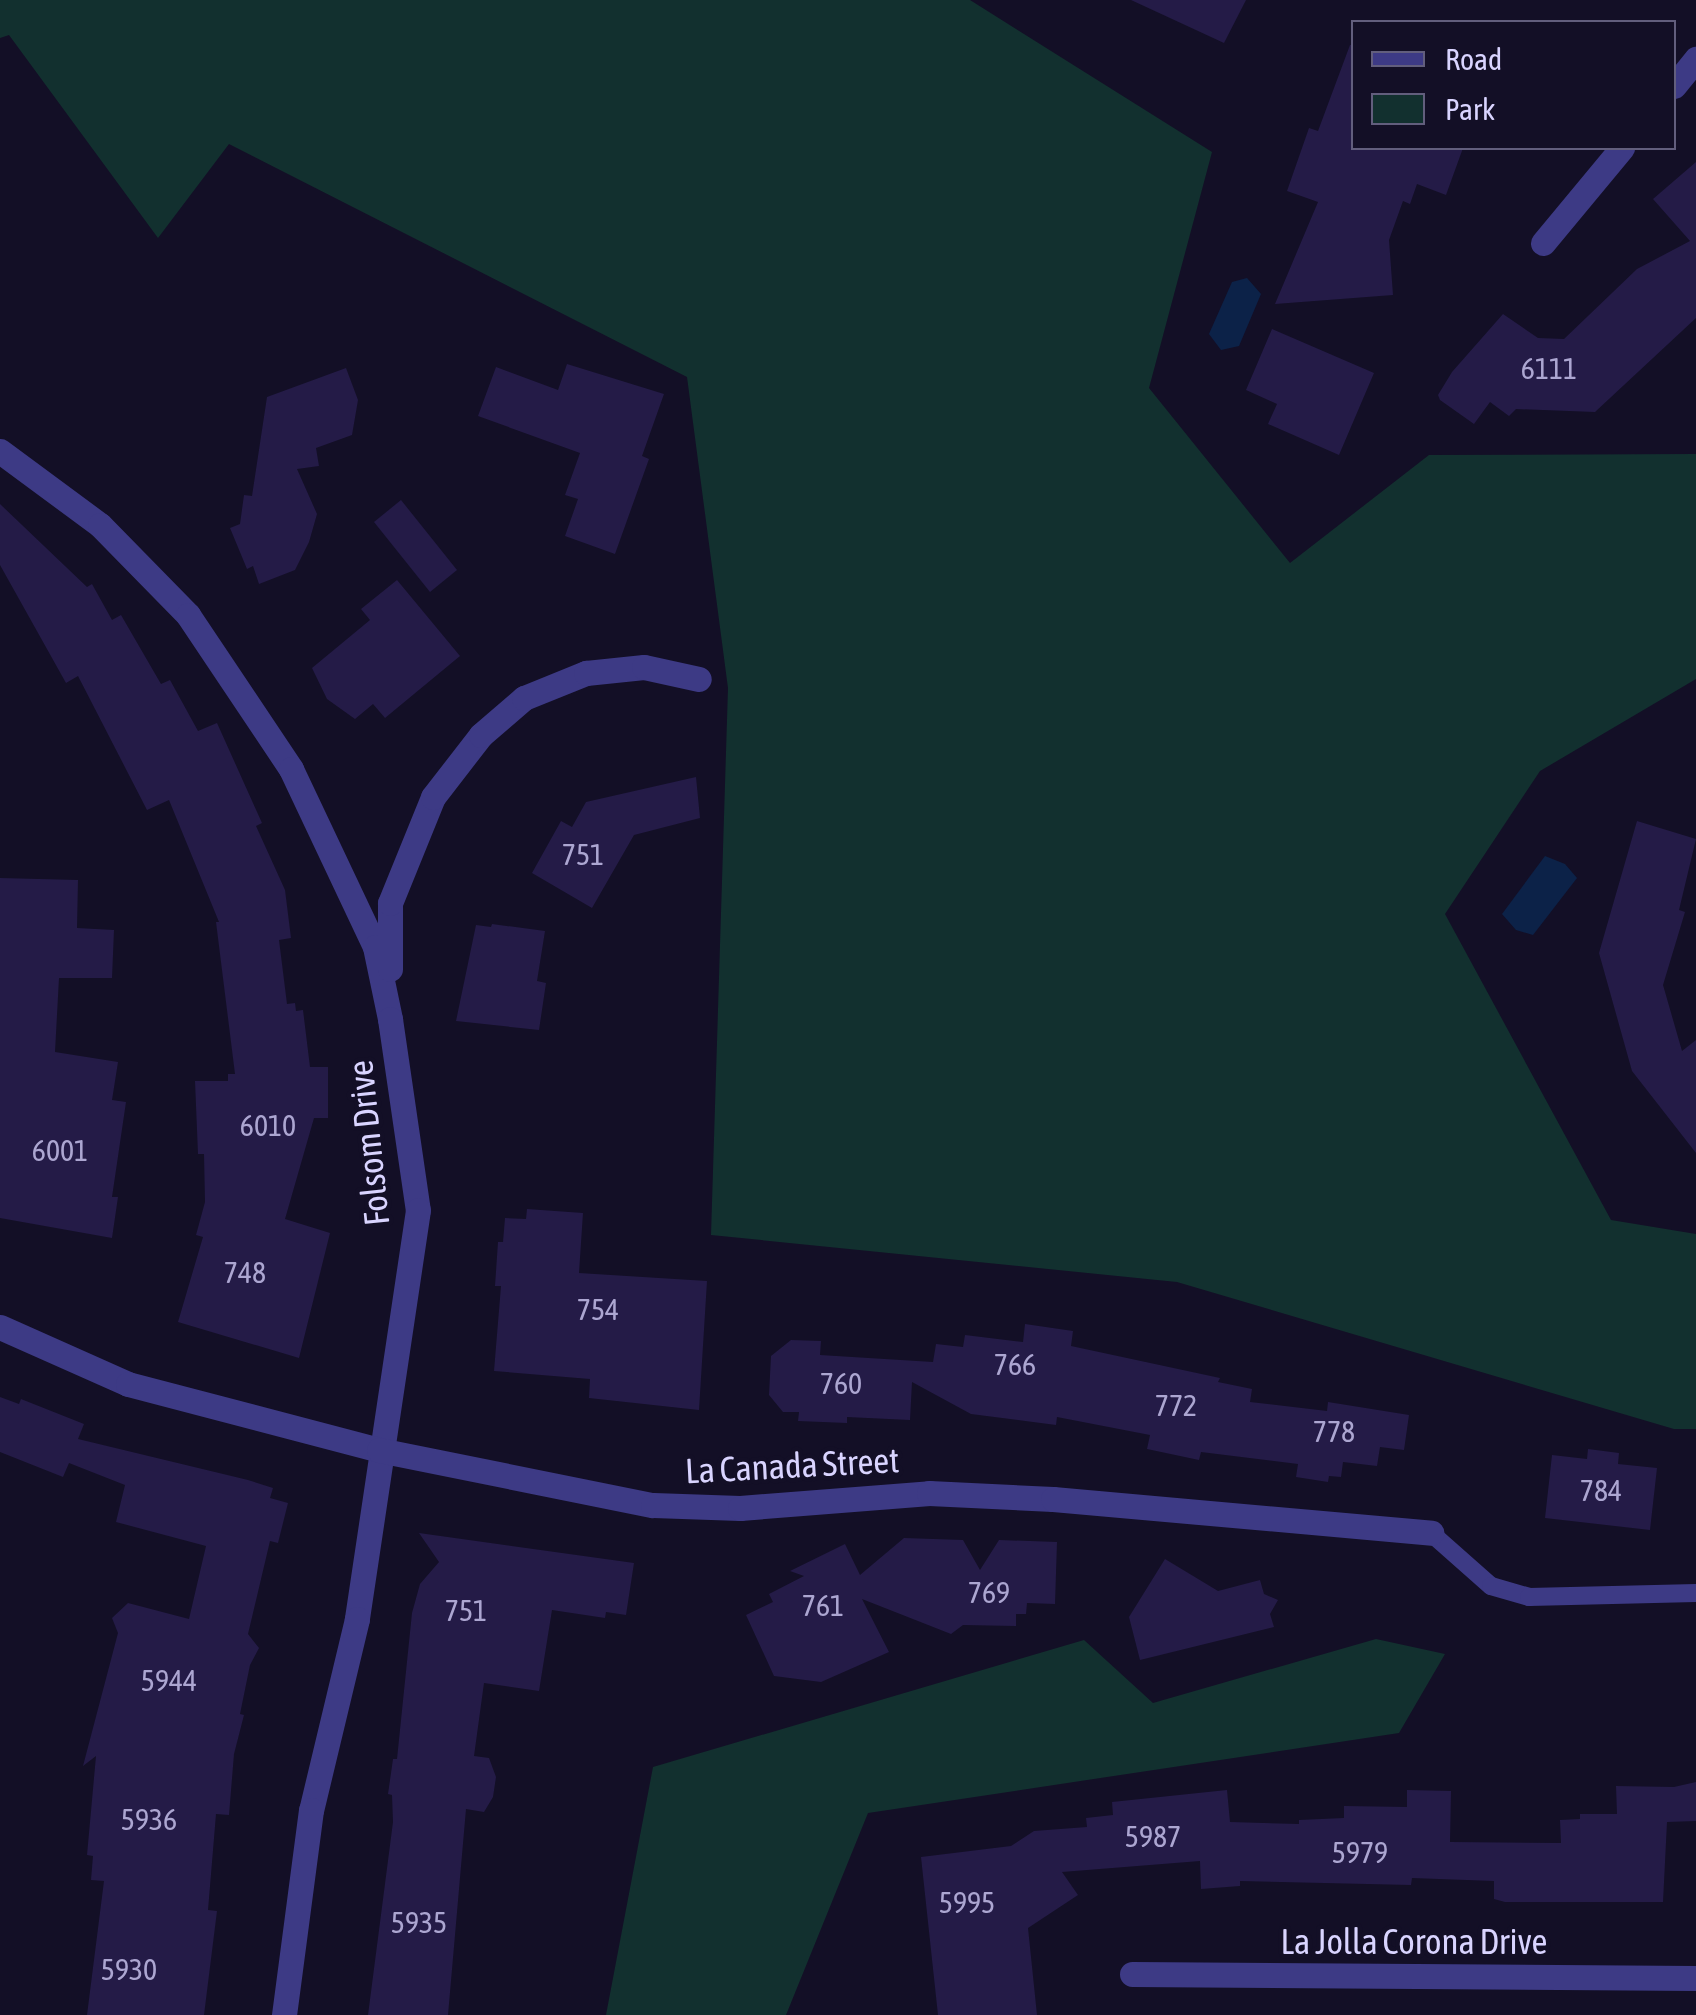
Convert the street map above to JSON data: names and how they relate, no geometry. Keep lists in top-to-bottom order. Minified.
{"streets":{"street":["Folsom Drive","La Canada Street","La Jolla Corona Drive"]},"crossings":[["Folsom Drive","La Canada Street"]],"house_numbers":["6111","751","6010","6001","748","754","766","760","772","778","784","769","761","751","5944","5936","5987","5979","5995","5935","5930"],"legend":["Road","Park"]}
